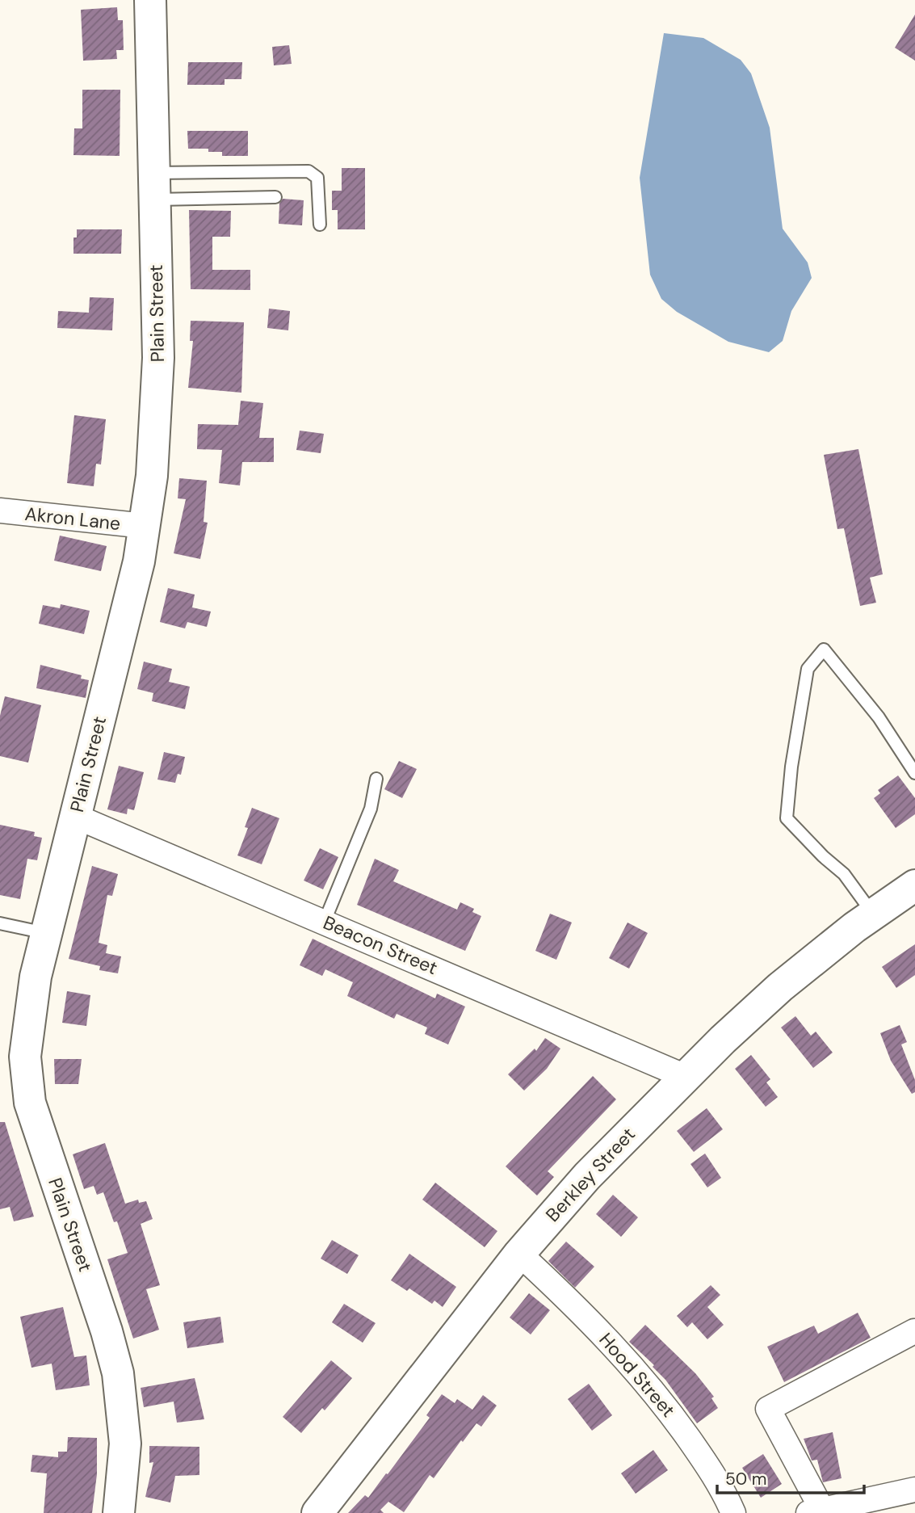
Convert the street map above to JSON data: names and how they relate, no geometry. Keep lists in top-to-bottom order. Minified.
{"streets":{"main road":["Plain Street","Berkley Street"],"street":["Akron Lane","Beacon Street","Hood Street"]},"crossings":[["Plain Street","Akron Lane"],["Plain Street","Beacon Street"],["Beacon Street","Berkley Street"],["Berkley Street","Hood Street"]],"scale_bar":"50 m"}
